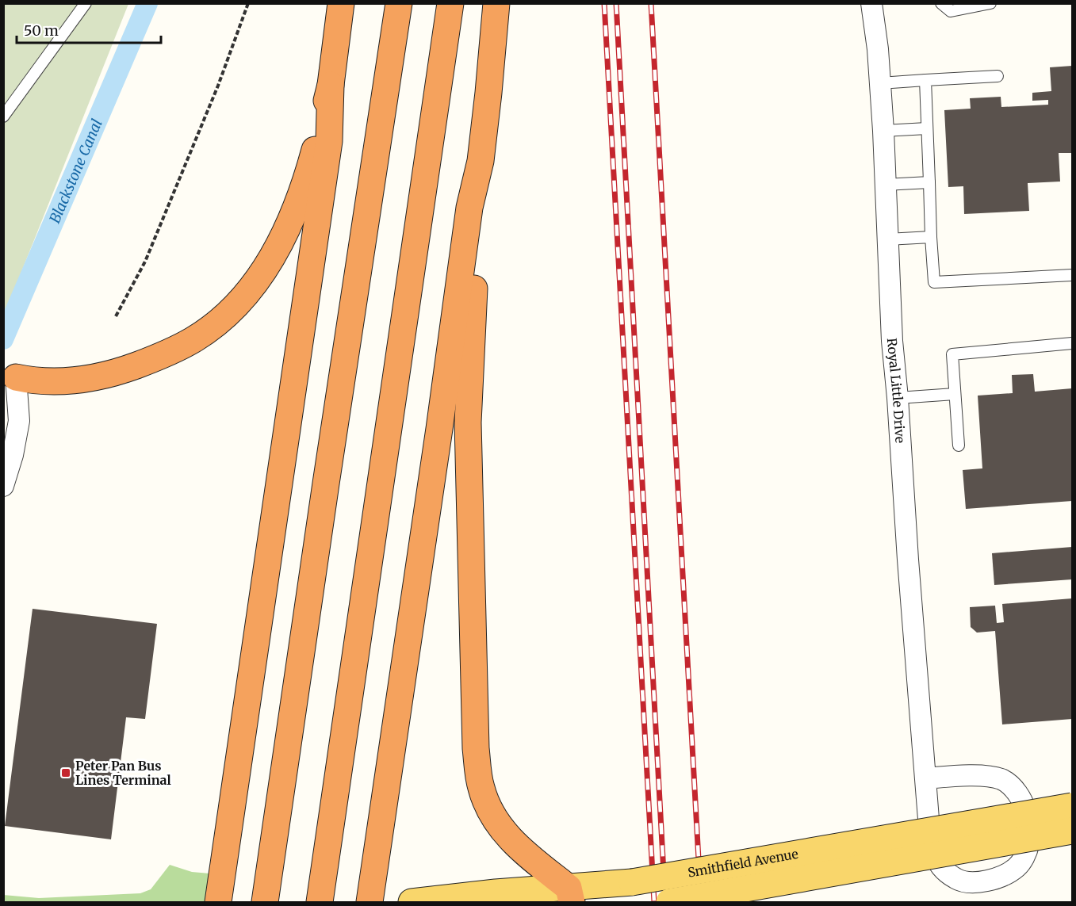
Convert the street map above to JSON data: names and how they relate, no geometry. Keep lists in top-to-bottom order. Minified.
{"streets":{"main road":["Smithfield Avenue"],"street":["Royal Little Drive"]},"water":["Blackstone Canal"],"places":{"transit":["Peter Pan Bus Lines Terminal"]},"scale_bar":"50 m"}
